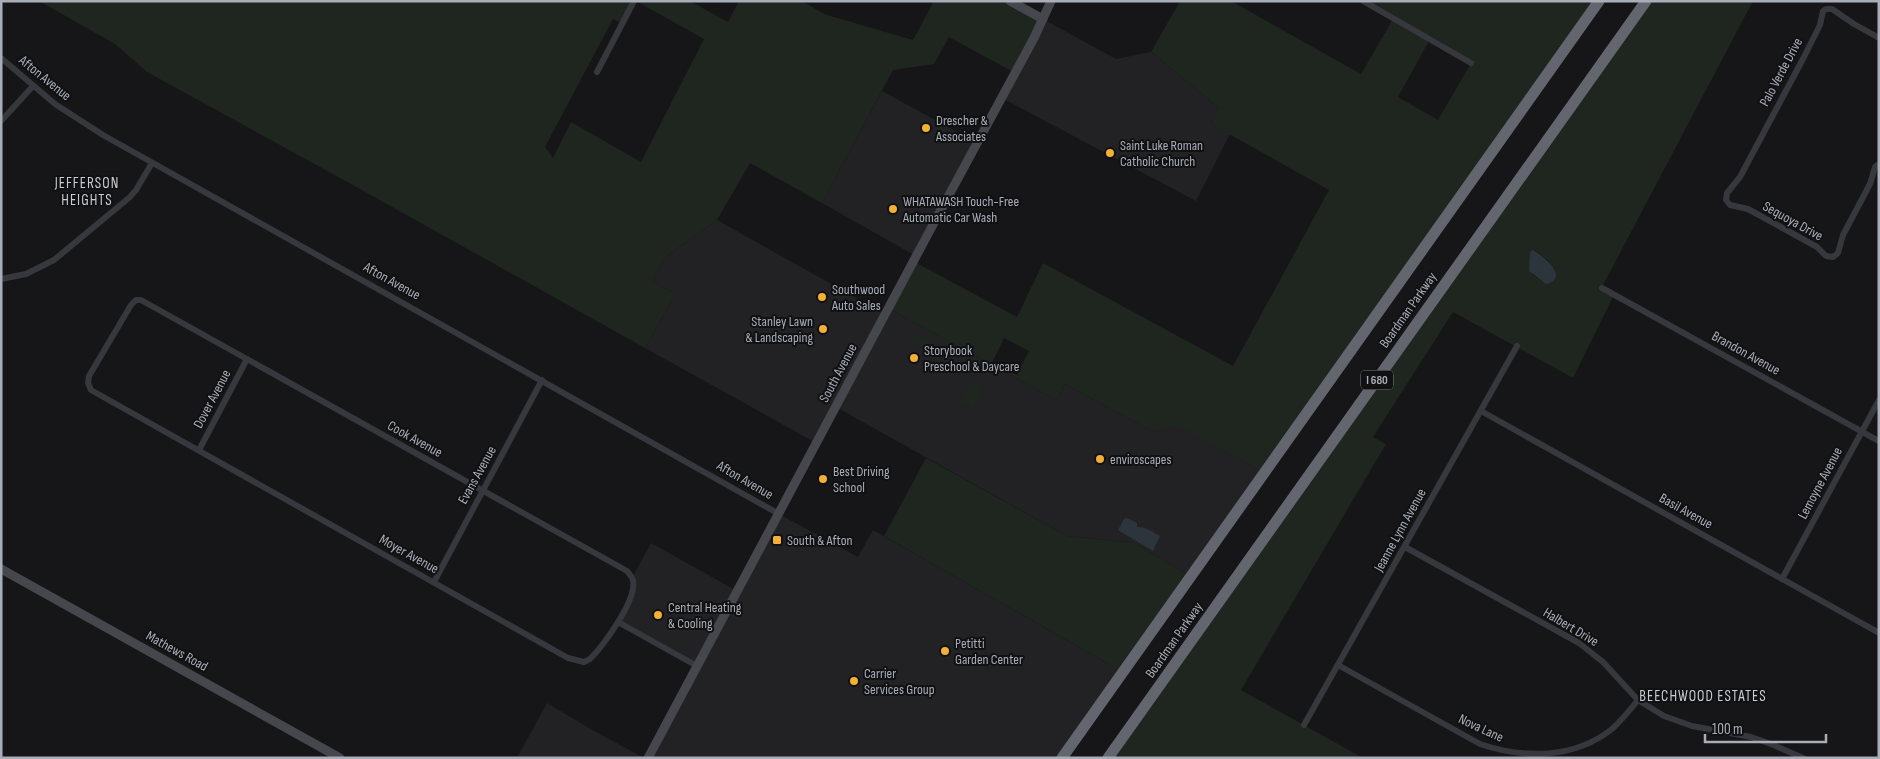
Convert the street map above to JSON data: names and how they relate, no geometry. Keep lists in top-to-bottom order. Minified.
{"streets":{"highway":["Boardman Parkway","I 680"],"main road":["South Avenue","Mathews Road"],"street":["Palo Verde Drive","Afton Avenue","Sequoya Drive","Brandon Avenue","Dover Avenue","Cook Avenue","Evans Avenue","Lemoyne Avenue","Basil Avenue","Jeanne Lynn Avenue","Moyer Avenue","Halbert Drive","Nova Lane"]},"crossings":[["Palo Verde Drive","Sequoya Drive"],["Afton Avenue","South Avenue"],["Afton Avenue","Evans Avenue"],["Brandon Avenue","Lemoyne Avenue"],["Dover Avenue","Cook Avenue"],["Dover Avenue","Moyer Avenue"],["Cook Avenue","Evans Avenue"],["Cook Avenue","Moyer Avenue"],["Evans Avenue","Moyer Avenue"],["Lemoyne Avenue","Basil Avenue"],["Basil Avenue","Jeanne Lynn Avenue"],["Jeanne Lynn Avenue","Halbert Drive"],["Jeanne Lynn Avenue","Nova Lane"],["Halbert Drive","Nova Lane"]],"districts":["JEFFERSON HEIGHTS","BEECHWOOD ESTATES"],"places":{"other":["Drescher & Associates","Saint Luke Roman Catholic Church","WHATAWASH Touch-Free Automatic Car Wash","Southwood Auto Sales","Stanley Lawn & Landscaping","Storybook Preschool & Daycare","enviroscapes","Best Driving School","Central Heating & Cooling","Petitti Garden Center","Carrier Services Group"],"transit":["South & Afton"]},"scale_bar":"100 m"}
